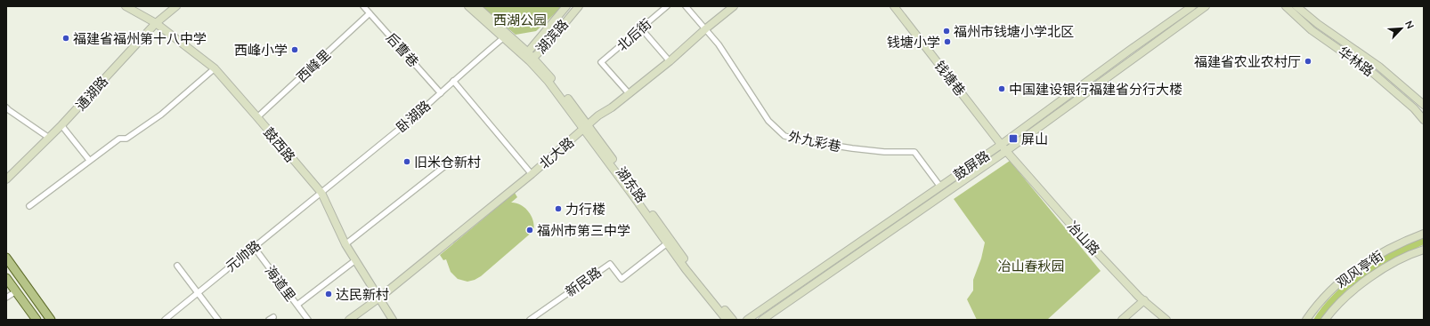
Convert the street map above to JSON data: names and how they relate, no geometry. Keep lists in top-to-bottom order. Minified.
{"streets":{"main road":["湖滨路","华林路","钱塘巷","通湖路","鼓西路","北大路","鼓屏路","湖东路","冶山路","观风亭街"],"street":["北后街","后曹巷","西峰里","卧湖路","外九彩巷","元帅路","新民路","海道里"]},"crossings":[["北后街","北大路"],["湖滨路","卧湖路"],["湖滨路","湖东路"],["后曹巷","西峰里"],["后曹巷","卧湖路"],["西峰里","鼓西路"],["钱塘巷","鼓屏路"],["钱塘巷","冶山路"],["通湖路","鼓西路"],["卧湖路","鼓西路"],["卧湖路","元帅路"],["外九彩巷","北大路"],["外九彩巷","鼓屏路"],["鼓西路","北大路"],["鼓西路","元帅路"],["北大路","湖东路"],["鼓屏路","冶山路"],["湖东路","新民路"],["元帅路","海道里"]],"parks":["西湖公园","冶山春秋园"],"places":{"other":["福州市钱塘小学北区","福建省福州第十八中学","钱塘小学","西峰小学","福建省农业农村厅","中国建设银行福建省分行大楼","旧米仓新村","力行楼","福州市第三中学","达民新村"],"transit":["屏山"]},"north":"top right"}
